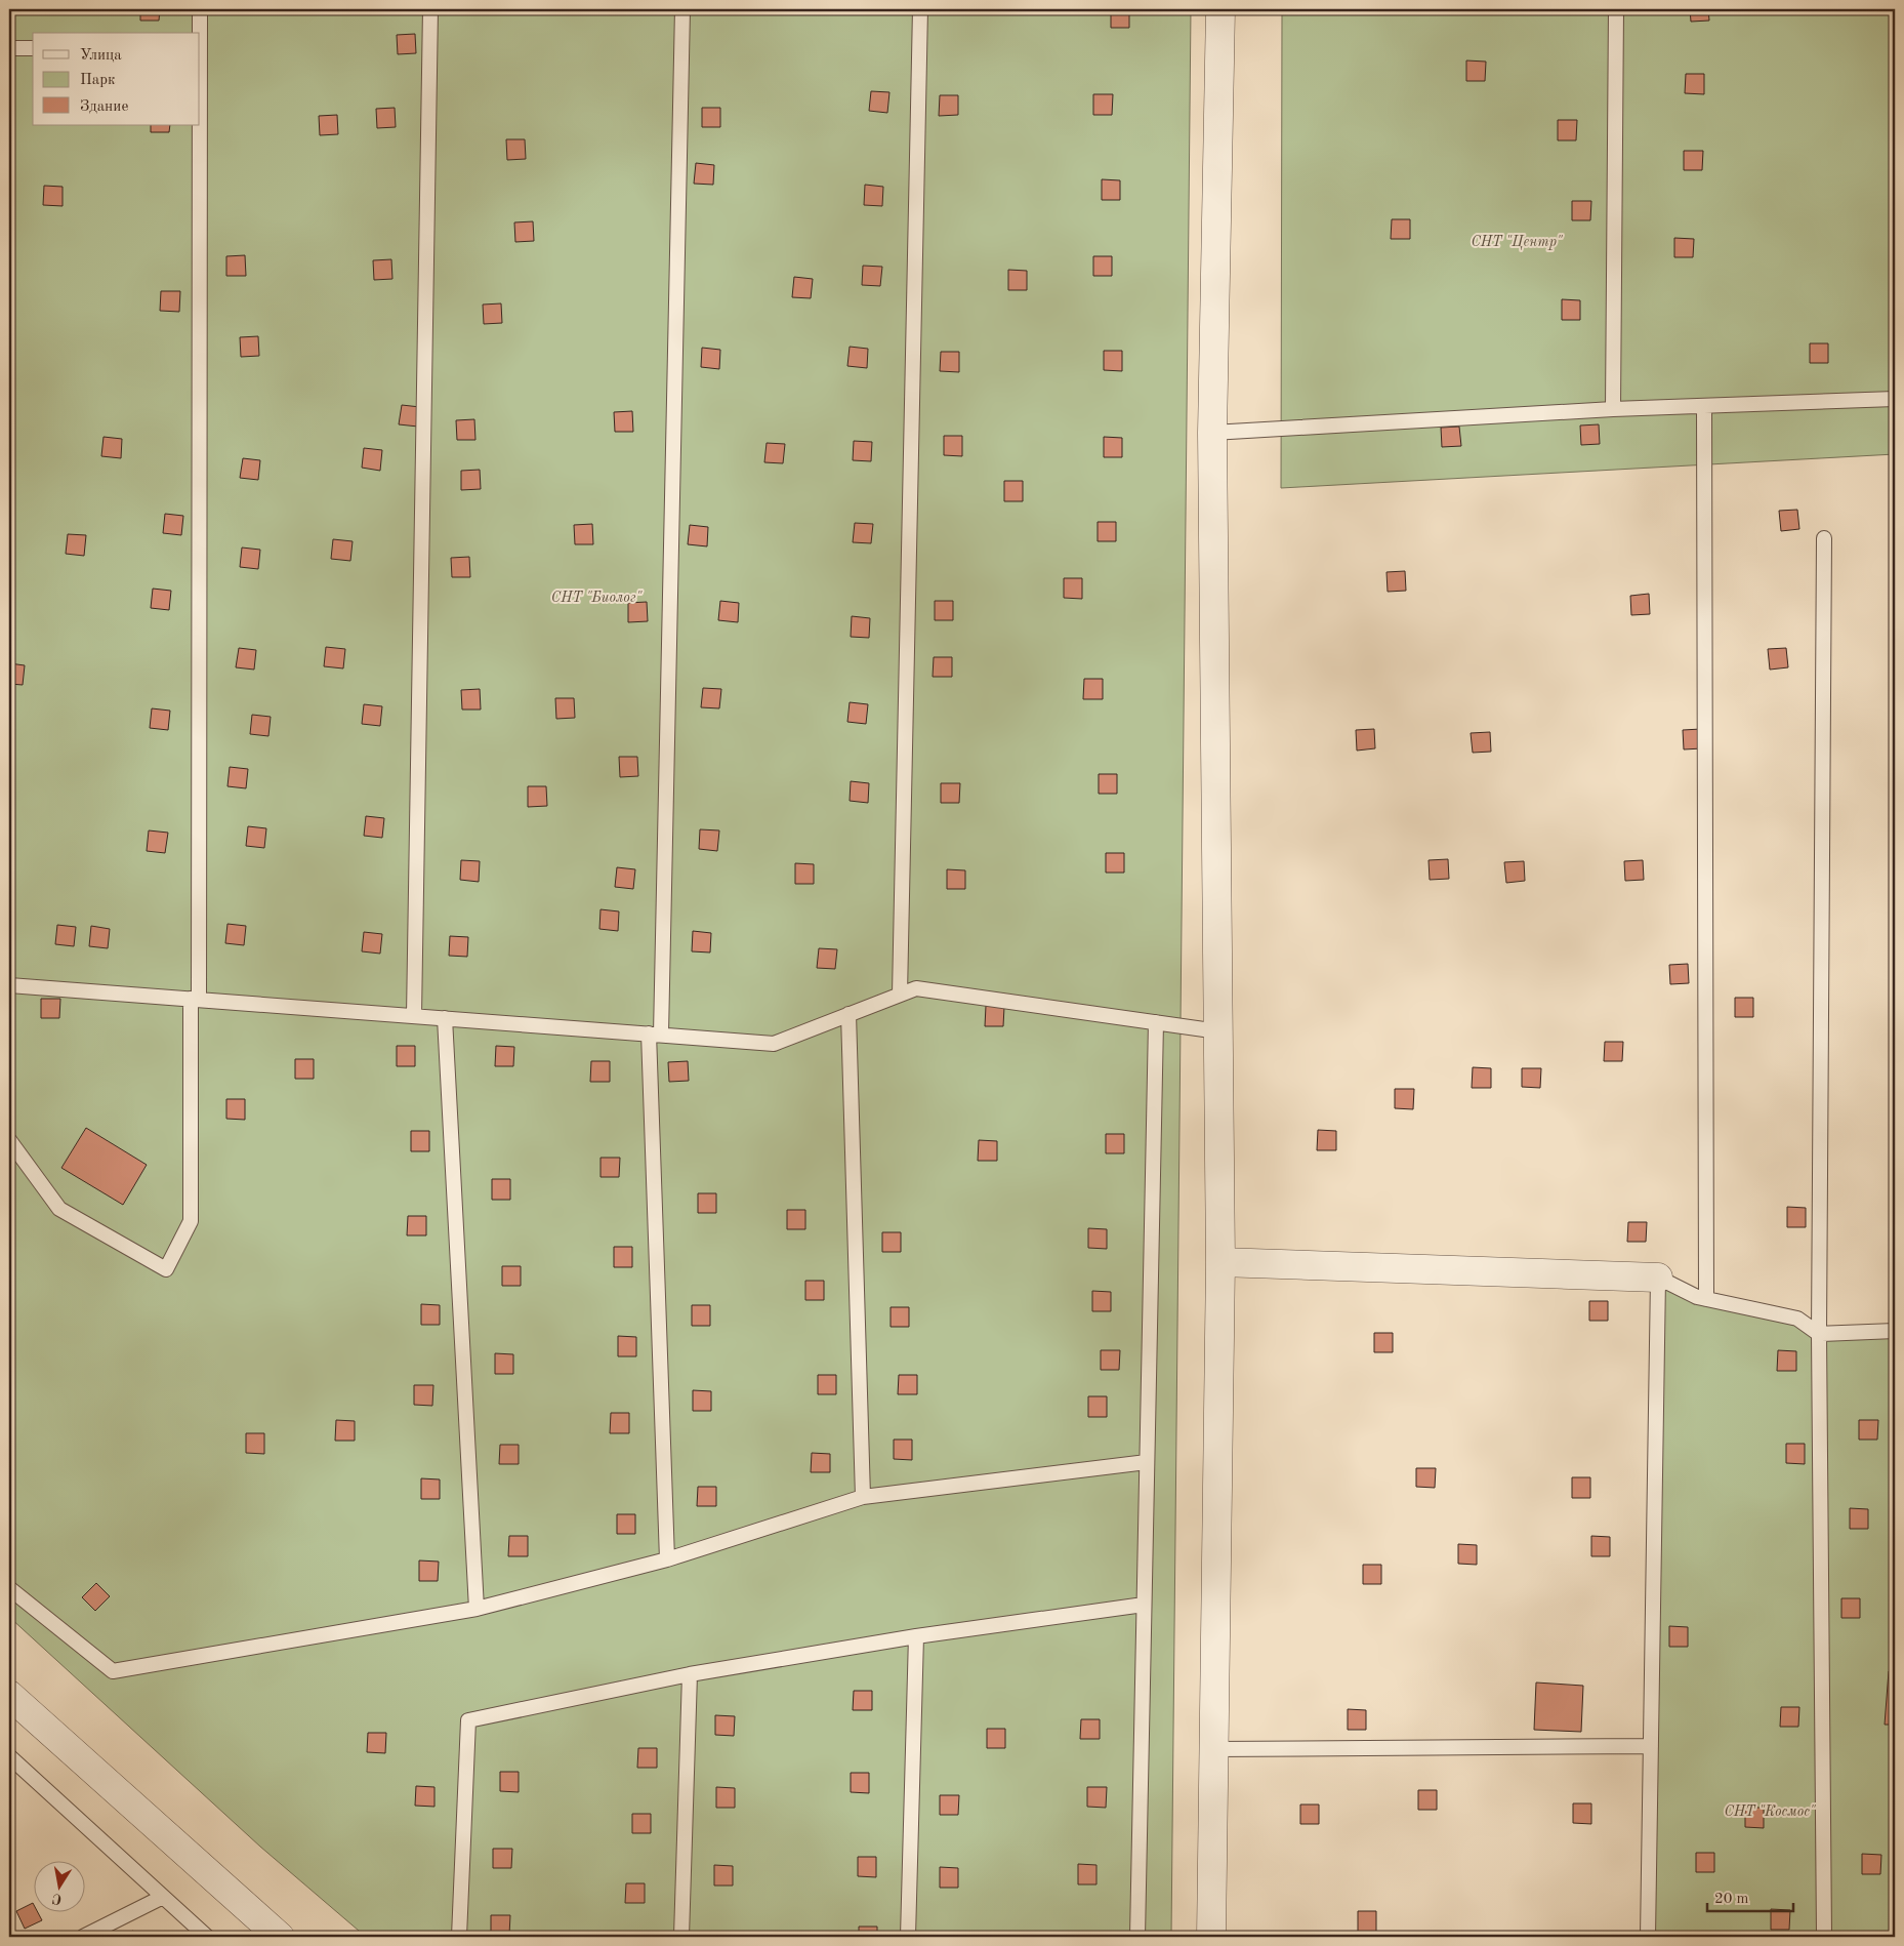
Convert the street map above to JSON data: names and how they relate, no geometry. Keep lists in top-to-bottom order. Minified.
{"parks":["СНТ \"Центр\"","СНТ \"Биолог\"","СНТ \"Космос\""],"legend":["Улица","Парк","Здание"],"scale_bar":"20 m","north":"bottom"}
